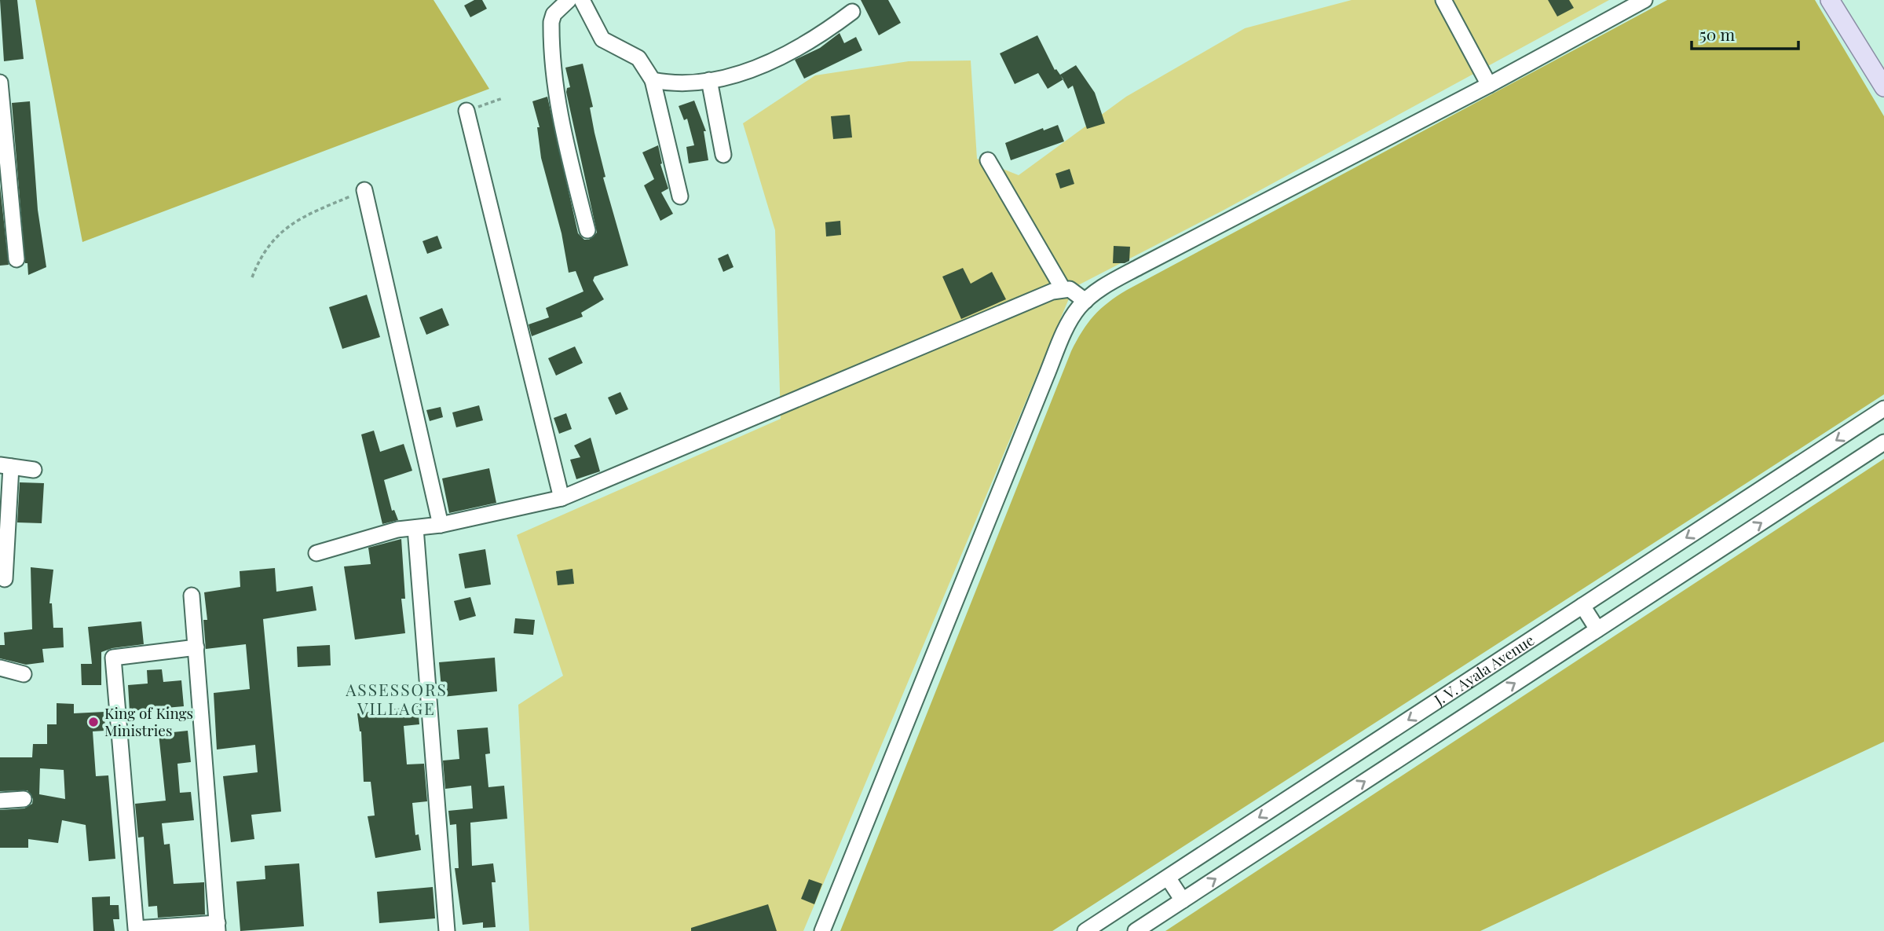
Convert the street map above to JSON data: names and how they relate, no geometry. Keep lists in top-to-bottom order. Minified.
{"streets":{"street":["J. V. Ayala Avenue"]},"districts":["ASSESSORS VILLAGE"],"places":["King of Kings Ministries"],"scale_bar":"50 m"}
